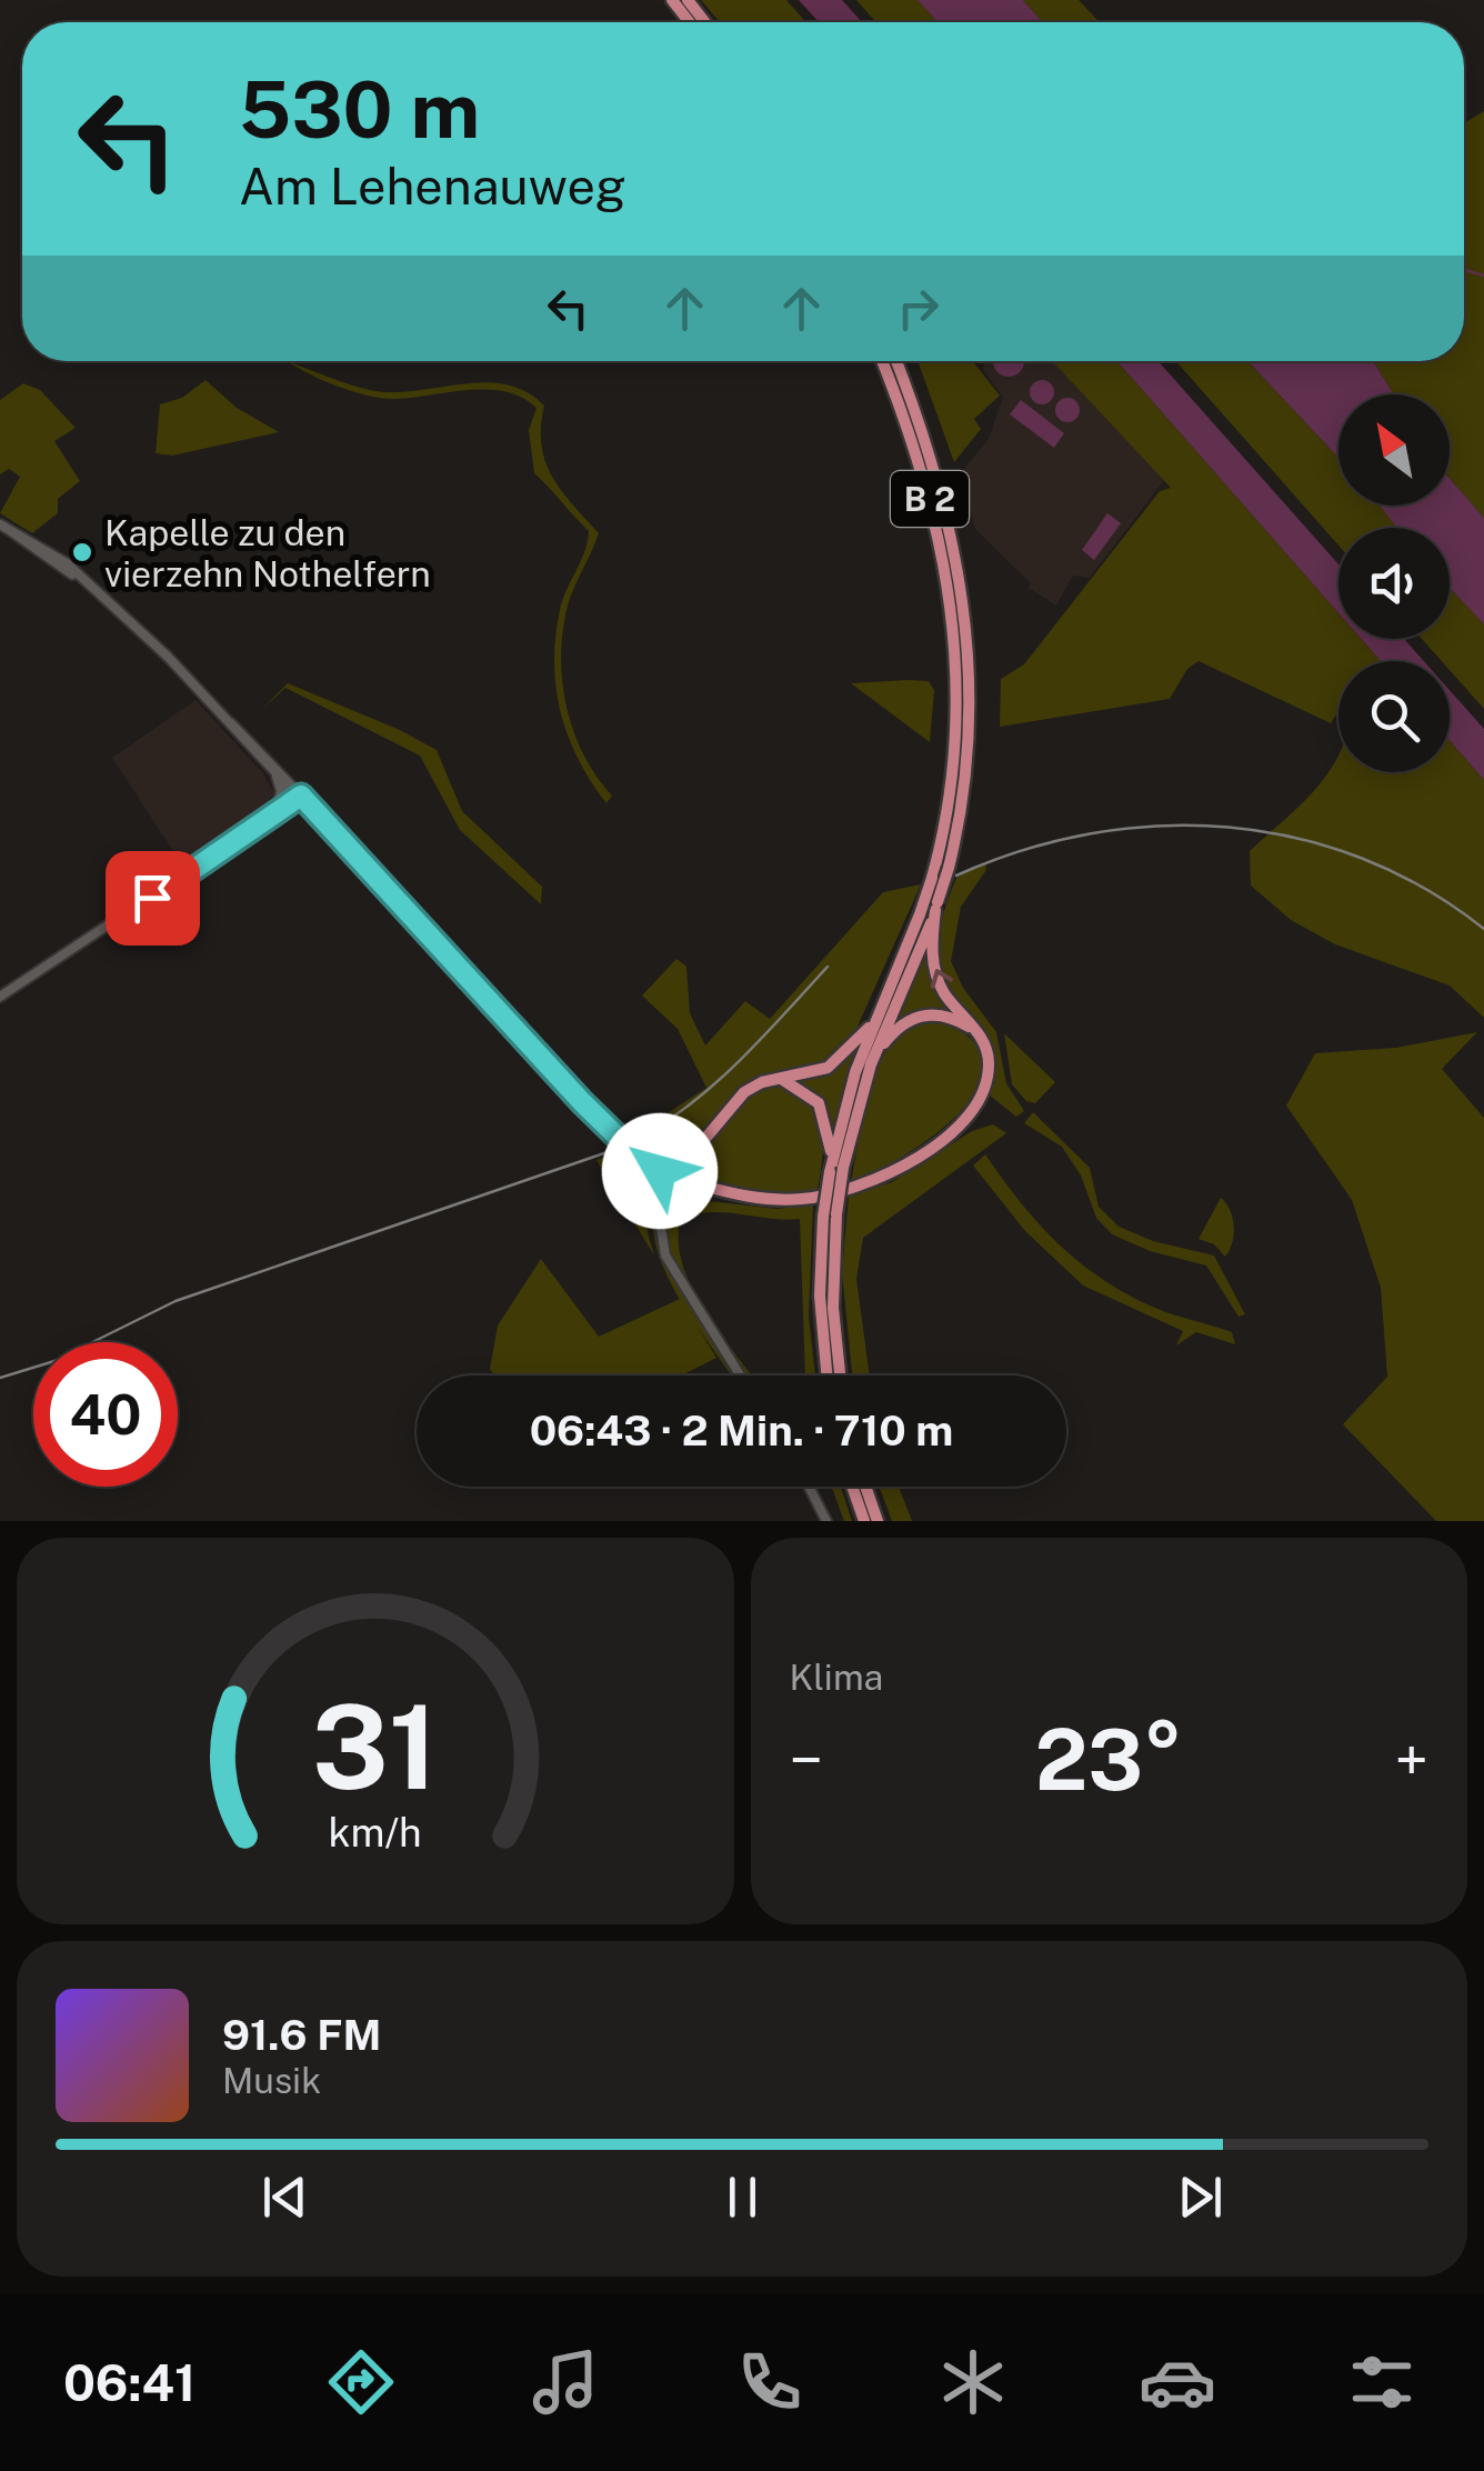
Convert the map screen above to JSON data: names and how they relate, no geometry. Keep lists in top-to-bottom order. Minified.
{"streets":{"highway":["B 2"]},"places":["Kapelle zu den vierzehn Nothelfern"],"north":"top left","page":{"turn":["530 m","Am Lehenauweg"],"limit":"40","trip":"06:43 · 2 Min. · 710 m","tile":"Klima","heat":["−","23°","+"],"song":["91.6 FM","Musik"],"tabs":"06:41","gauge":["31","km/h"]}}
